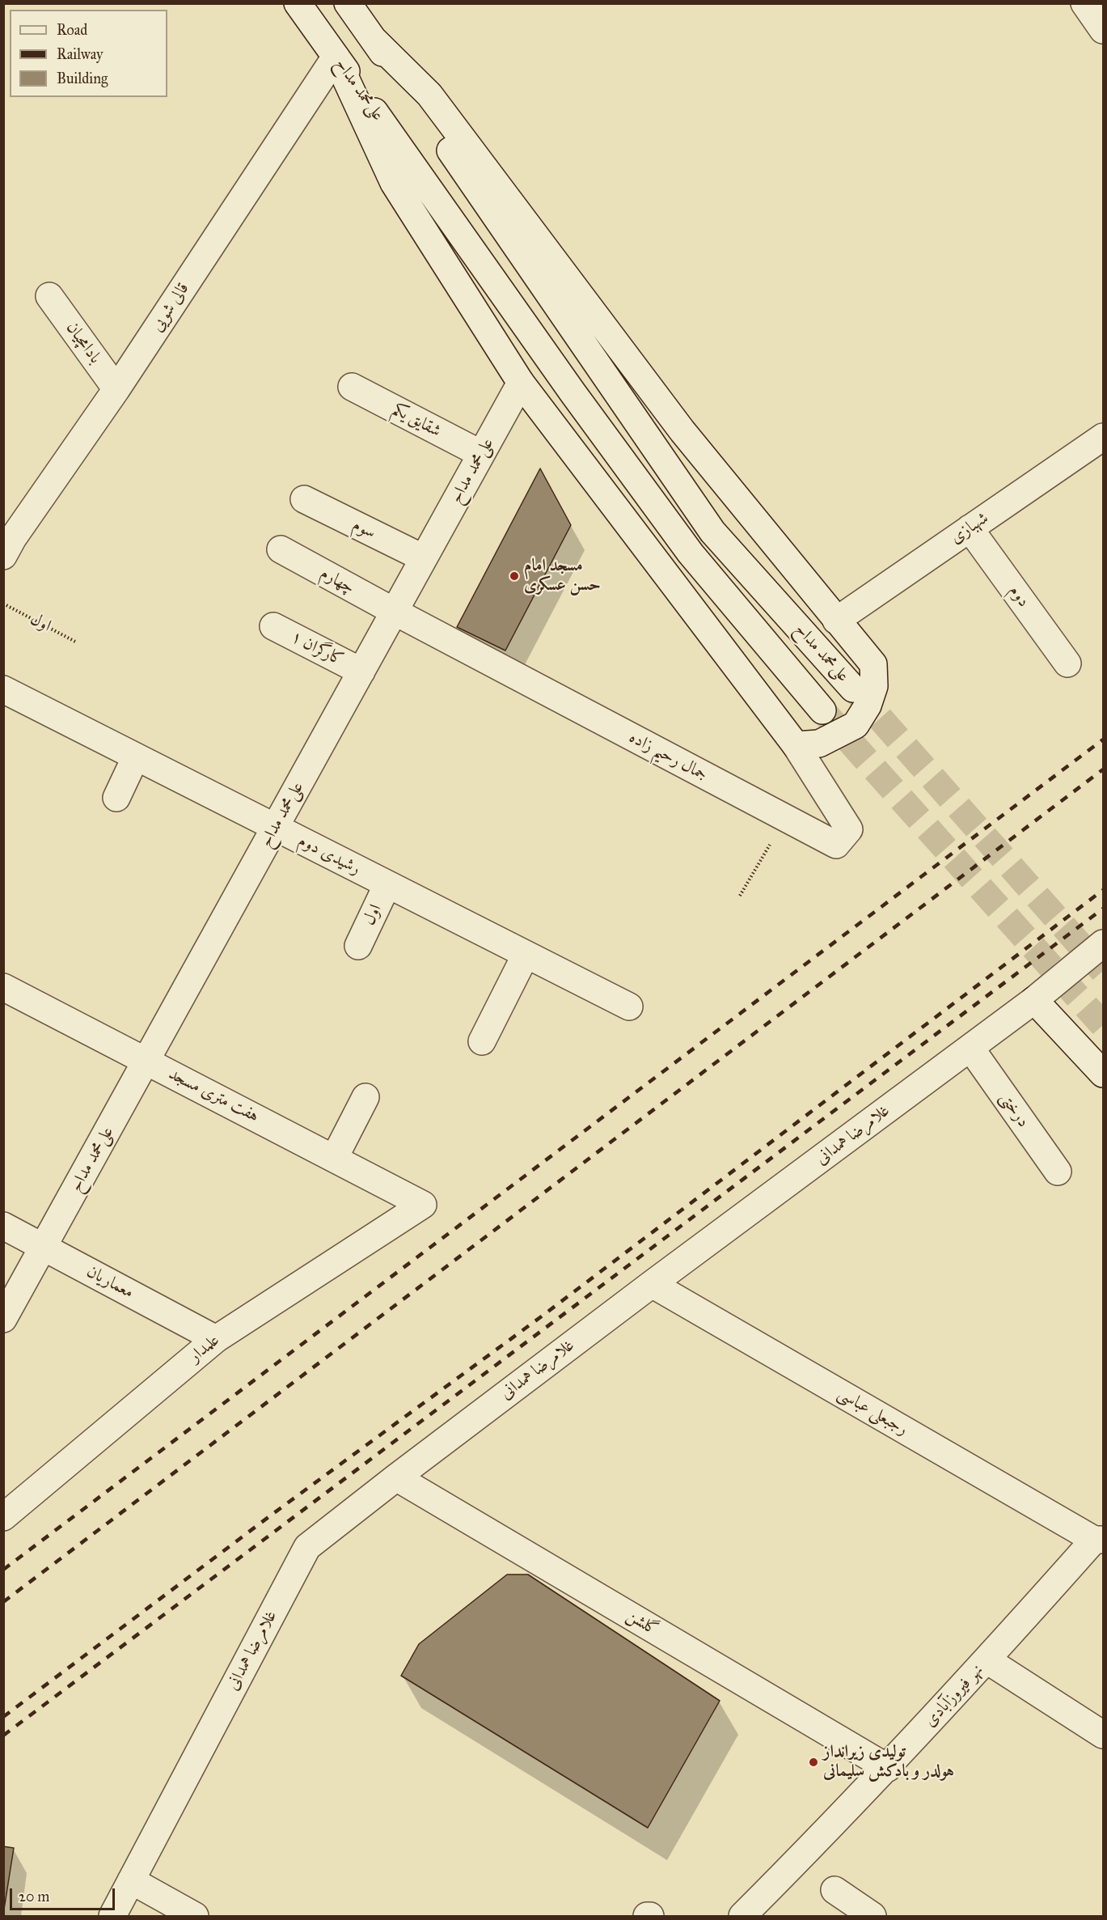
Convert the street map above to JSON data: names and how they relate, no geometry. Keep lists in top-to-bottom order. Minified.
{"streets":{"street":["علی‌محمد مداح","قالی شویی","بادامچیان","شقایق یکم","شهبازی","سوم","چهارم","دوم","اول","کارگران ۱","جمال رحیم زاده","رشیدی دوم","هفت متری مسجد","درختی","غلامرضا همدانی","معماریان","علمدار","رجبعلی عباسی","گلشن","نهر فیروزآبادی"]},"crossings":[["علی‌محمد مداح","قالی شویی"],["علی‌محمد مداح","شقایق یکم"],["علی‌محمد مداح","سوم"],["علی‌محمد مداح","چهارم"],["علی‌محمد مداح","کارگران ۱"],["علی‌محمد مداح","جمال رحیم زاده"],["علی‌محمد مداح","رشیدی دوم"],["علی‌محمد مداح","هفت متری مسجد"],["علی‌محمد مداح","معماریان"],["قالی شویی","بادامچیان"],["شهبازی","دوم"],["چهارم","جمال رحیم زاده"],["اول","رشیدی دوم"],["هفت متری مسجد","علمدار"],["درختی","غلامرضا همدانی"],["غلامرضا همدانی","رجبعلی عباسی"],["غلامرضا همدانی","گلشن"],["معماریان","علمدار"],["رجبعلی عباسی","نهر فیروزآبادی"],["گلشن","نهر فیروزآبادی"]],"places":["مسجد امام حسن عسکری","تولیدی زیرانداز هولدر و بادکش سلیمانی"],"legend":["Road","Railway","Building"],"scale_bar":"20 m"}
